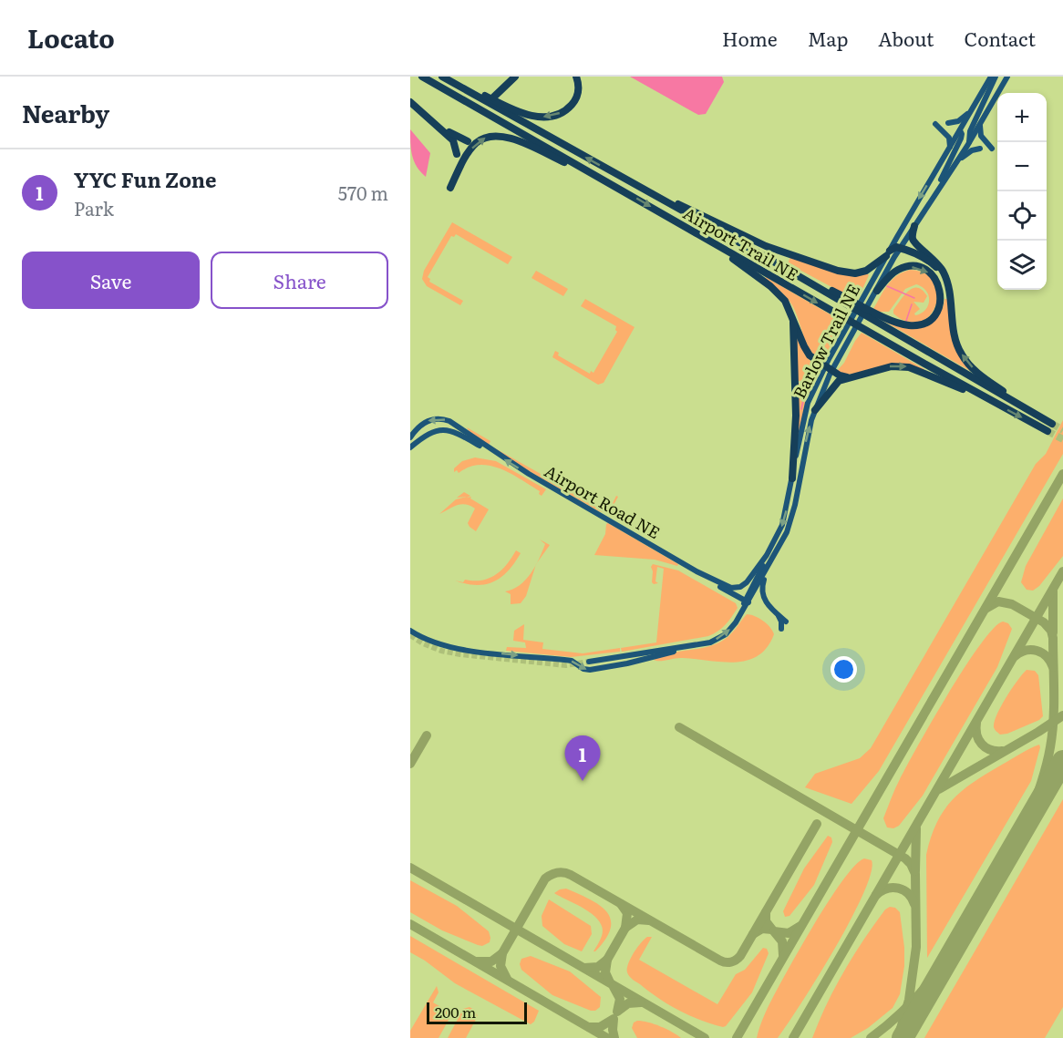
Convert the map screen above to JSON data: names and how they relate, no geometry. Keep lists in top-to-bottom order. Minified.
{"streets":{"highway":["Airport Trail NE"],"main road":["Barlow Trail NE","Airport Road NE"]},"crossings":[["Barlow Trail NE","Airport Road NE"]],"one_way":["Airport Road NE"],"scale_bar":"200 m","page":{"header":"Locato","nav":["Home","Map","About","Contact"],"heading":"Nearby","map_buttons":["+","−"],"list":[{"mark":"1","name":"YYC Fun Zone","note":"Park","value":"570 m"}],"buttons":["Save","Share"],"pins":"1","scale":"200 m"}}
